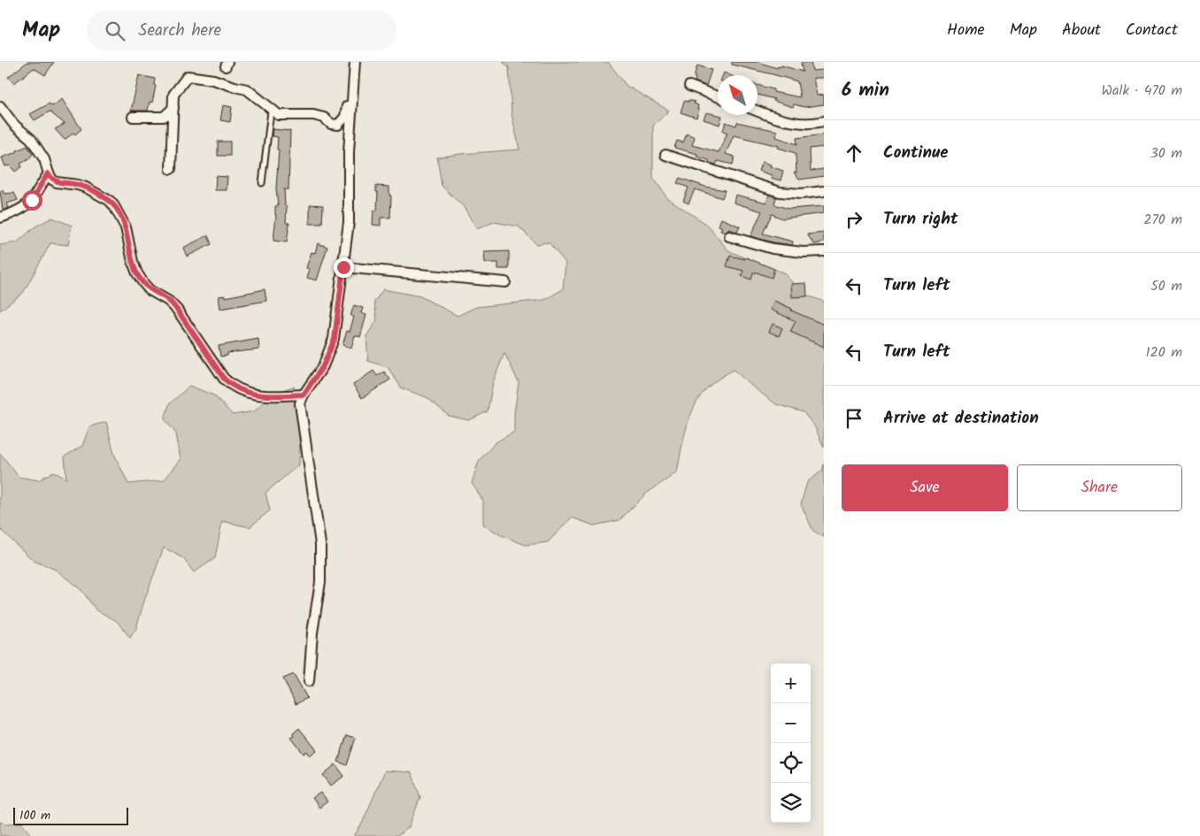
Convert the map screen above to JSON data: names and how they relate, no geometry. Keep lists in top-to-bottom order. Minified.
{"scale_bar":"100 m","north":"top left","page":{"header":"Map","search":"Search here","nav":["Home","Map","About","Contact"],"heading":["6 min","Walk · 470 m"],"list":[["Continue","30 m"],["Turn right","270 m"],["Turn left","50 m"],["Turn left","120 m"],"Arrive at destination"],"buttons":["Save","Share"],"map_buttons":["+","−"],"scale":"100 m"}}
